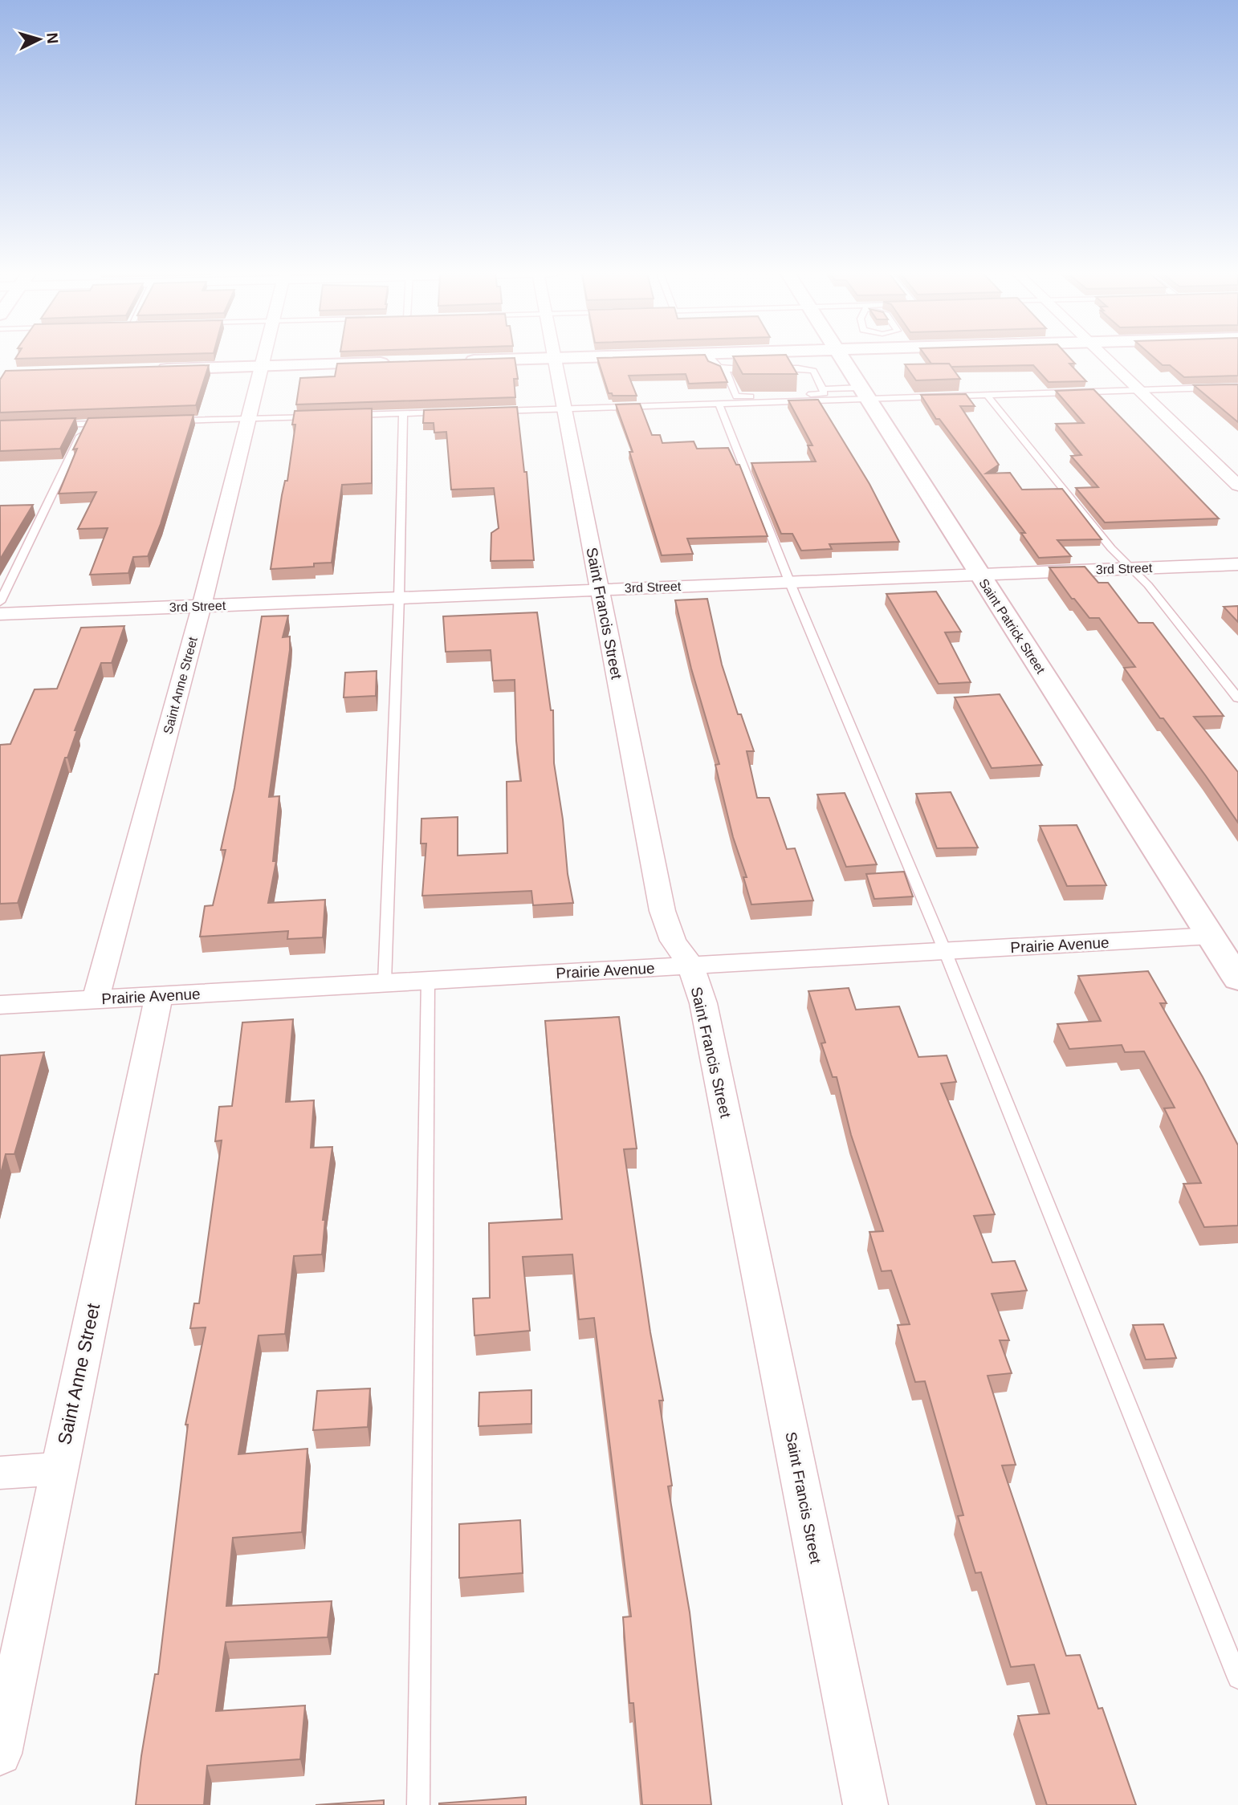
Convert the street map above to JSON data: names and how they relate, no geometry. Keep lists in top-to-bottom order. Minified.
{"streets":{"main road":["Saint Patrick Street"],"street":["3rd Street","Saint Francis Street","Saint Anne Street","Prairie Avenue"]},"crossings":[["3rd Street","Saint Francis Street"],["3rd Street","Saint Patrick Street"],["3rd Street","Saint Anne Street"],["Saint Francis Street","Prairie Avenue"],["Saint Patrick Street","Prairie Avenue"],["Saint Anne Street","Prairie Avenue"]],"north":"right"}
